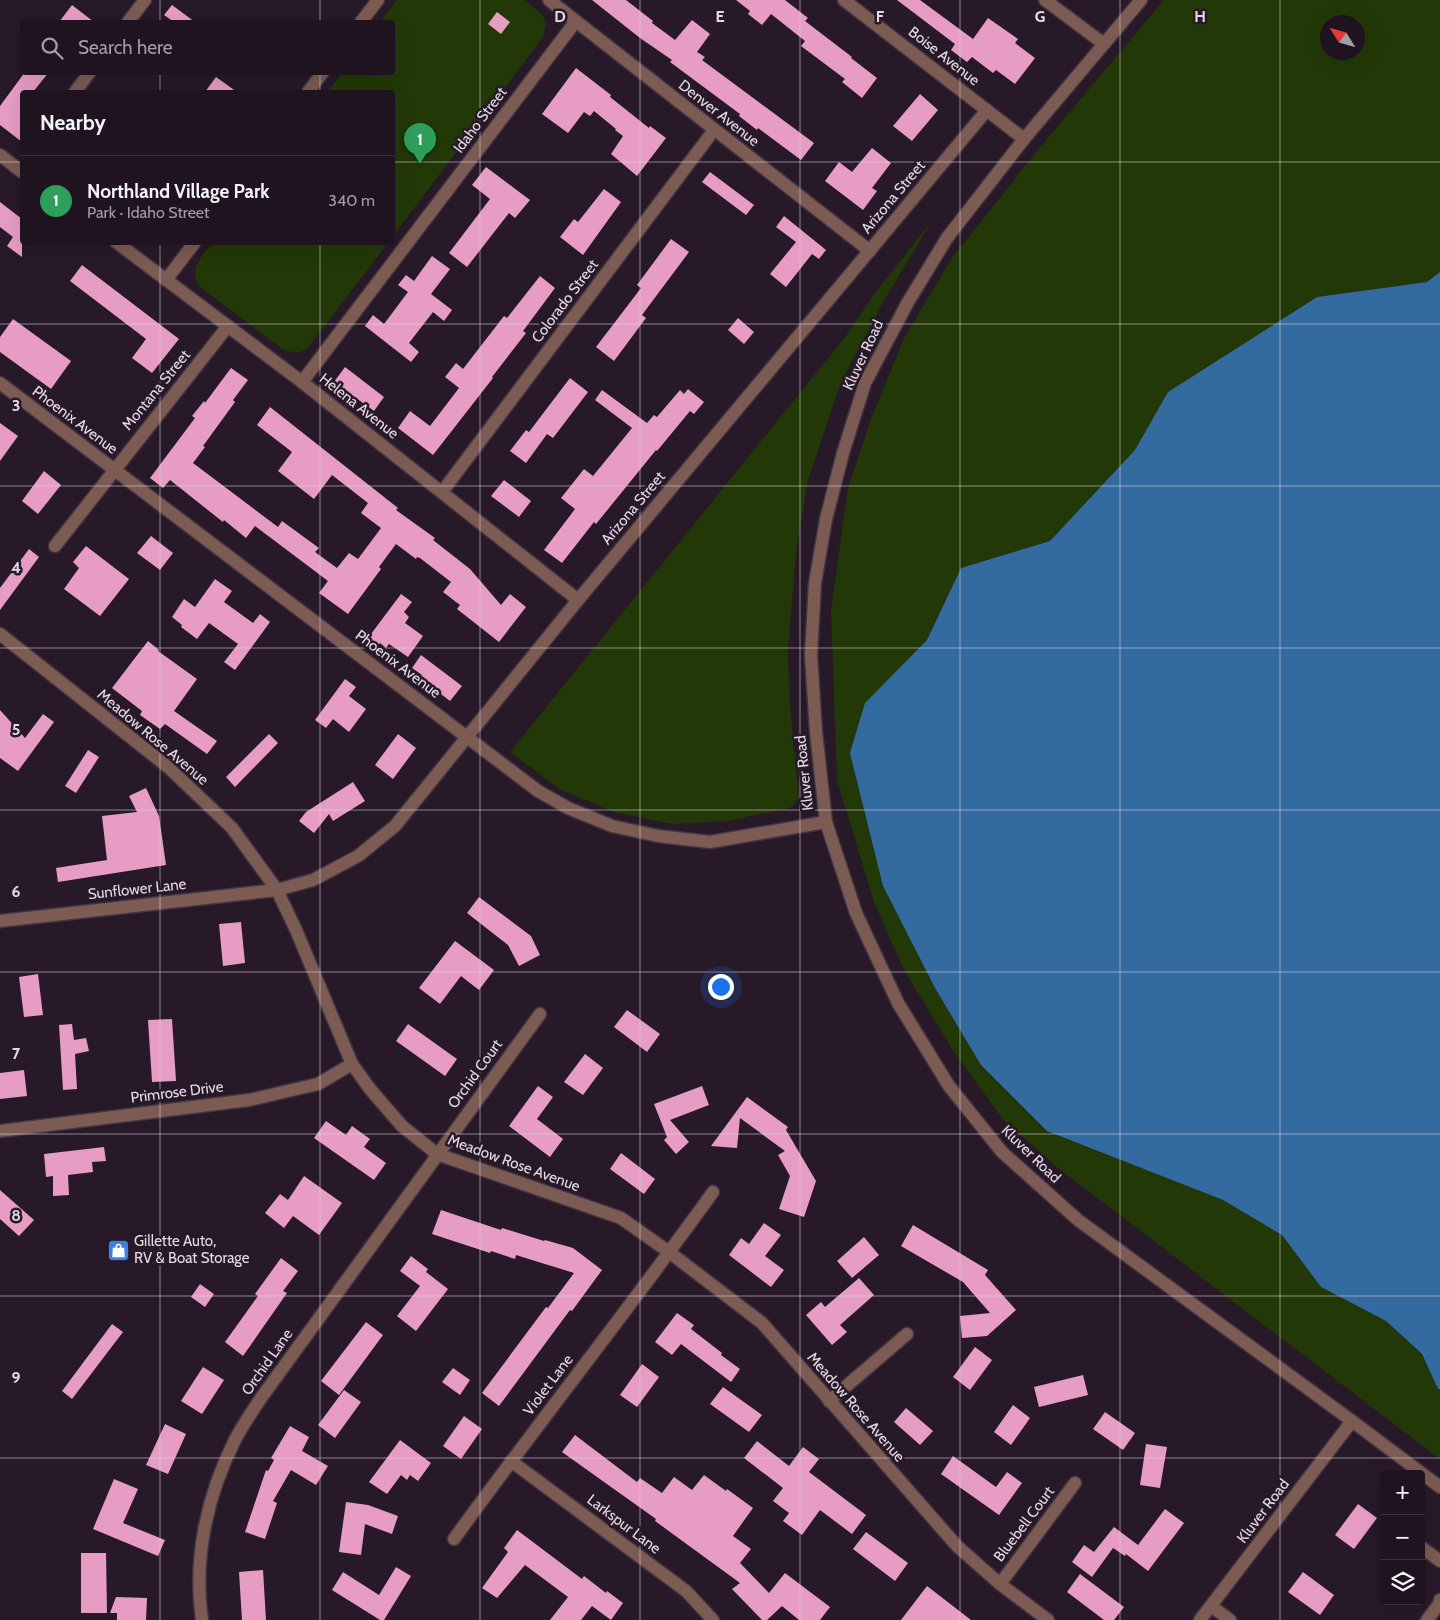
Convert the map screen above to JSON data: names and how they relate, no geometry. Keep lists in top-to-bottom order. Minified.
{"streets":{"street":["Boise Avenue","Denver Avenue","Idaho Street","Arizona Street","Colorado Street","Kluver Road","Montana Street","Helena Avenue","Phoenix Avenue","Meadow Rose Avenue","Sunflower Lane","Orchid Court","Primrose Drive","Orchid Lane","Violet Lane","Larkspur Lane","Bluebell Court"]},"crossings":[["Boise Avenue","Arizona Street"],["Boise Avenue","Kluver Road"],["Denver Avenue","Idaho Street"],["Denver Avenue","Arizona Street"],["Denver Avenue","Colorado Street"],["Idaho Street","Helena Avenue"],["Arizona Street","Helena Avenue"],["Arizona Street","Phoenix Avenue"],["Arizona Street","Meadow Rose Avenue"],["Arizona Street","Sunflower Lane"],["Colorado Street","Helena Avenue"],["Kluver Road","Phoenix Avenue"],["Montana Street","Helena Avenue"],["Montana Street","Phoenix Avenue"],["Meadow Rose Avenue","Sunflower Lane"],["Meadow Rose Avenue","Orchid Court"],["Meadow Rose Avenue","Primrose Drive"],["Meadow Rose Avenue","Orchid Lane"],["Meadow Rose Avenue","Violet Lane"],["Meadow Rose Avenue","Bluebell Court"],["Orchid Court","Orchid Lane"],["Violet Lane","Larkspur Lane"]],"places":{"shop":["Gillette Auto, RV & Boat Storage"]},"north":"top left","page":{"search":"Search here","heading":"Nearby","pins":"1","list":[{"mark":"1","name":"Northland Village Park","note":"Park · Idaho Street","value":"340 m"}],"map_buttons":["+","−"]},"grid":{"columns":["D","E","F","G","H"],"rows":["3","4","5","6","7","8","9"]}}
